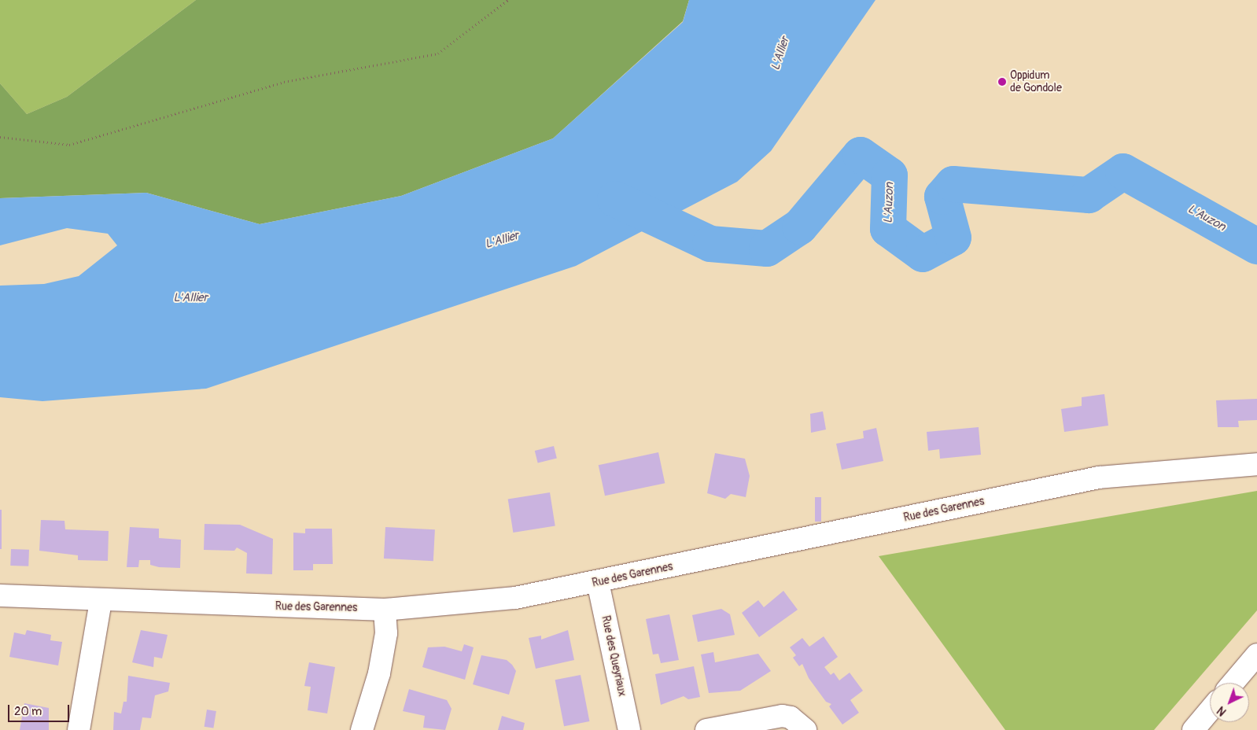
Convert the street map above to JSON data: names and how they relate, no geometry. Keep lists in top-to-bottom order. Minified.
{"streets":{"street":["Rue des Garennes","Rue des Queyriaux"]},"crossings":[["Rue des Garennes","Rue des Queyriaux"]],"water":["L'Allier","L'Auzon"],"places":["Oppidum de Gondole"],"scale_bar":"20 m","north":"bottom left"}
